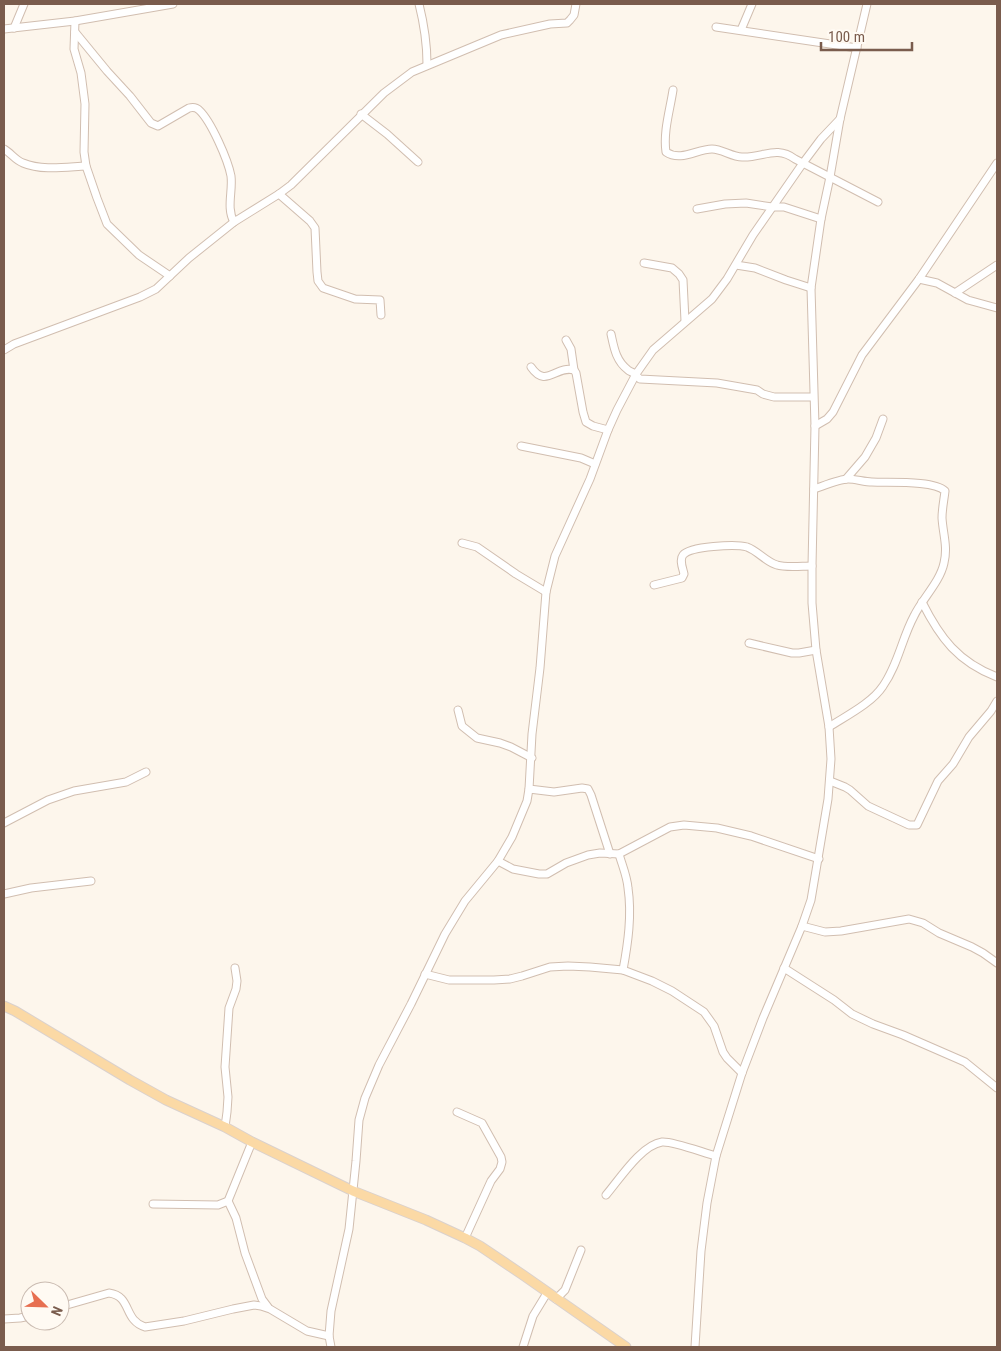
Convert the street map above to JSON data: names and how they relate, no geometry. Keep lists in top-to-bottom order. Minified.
{"scale_bar":"100 m","north":"bottom right"}
